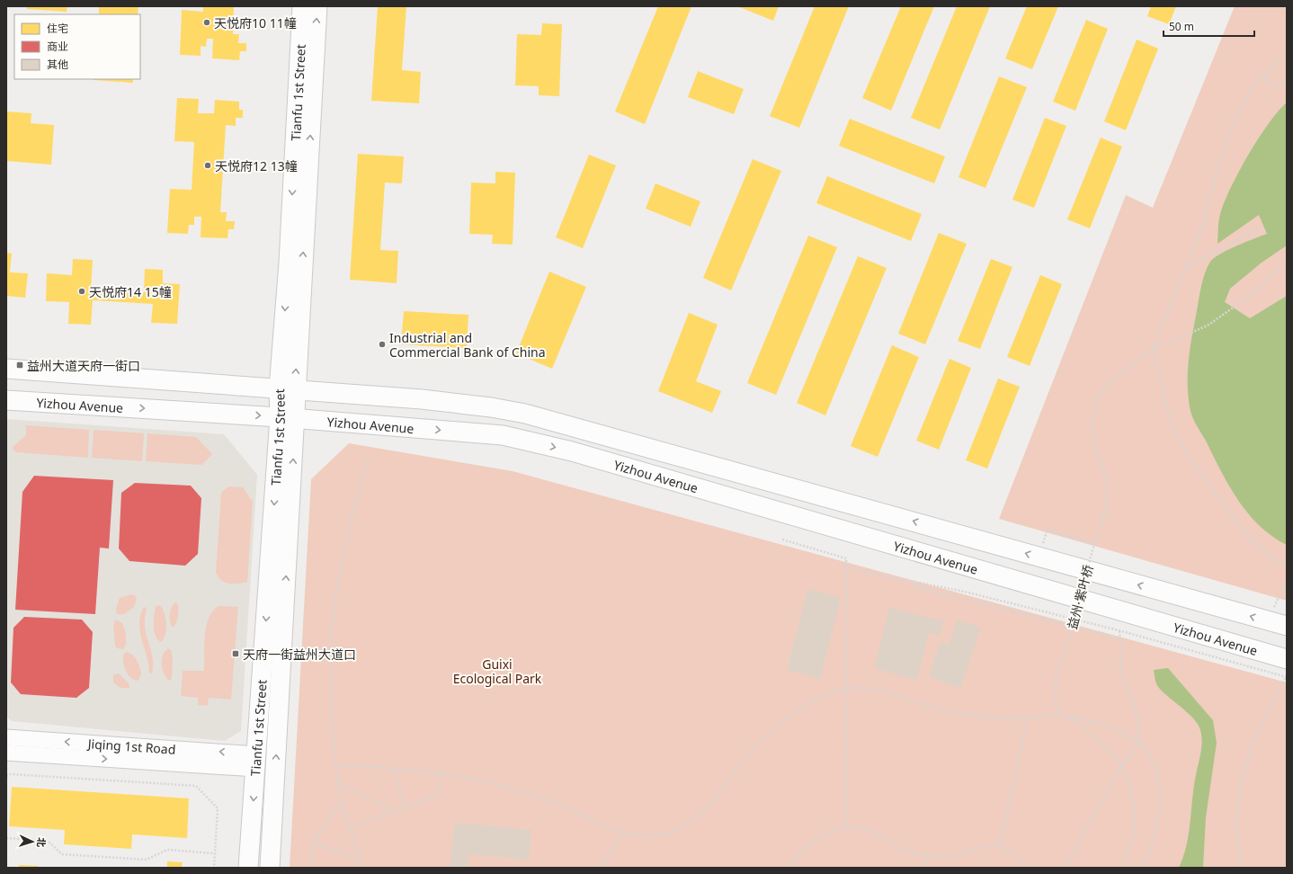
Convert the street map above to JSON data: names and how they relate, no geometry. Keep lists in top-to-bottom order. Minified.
{"streets":{"main road":["Tianfu 1st Street","Yizhou Avenue"],"street":["Jiqing 1st Road"],"path":["益州·紫叶桥"]},"crossings":[["Tianfu 1st Street","Yizhou Avenue"],["Tianfu 1st Street","Jiqing 1st Road"]],"parks":["Guixi Ecological Park"],"places":{"other":["天悦府10 11幢","天悦府12 13幢","天悦府14 15幢","Industrial and Commercial Bank of China"],"transit":["益州大道天府一街口","天府一街益州大道口"]},"legend":["住宅","商业","其他"],"scale_bar":"50 m","north":"right"}
